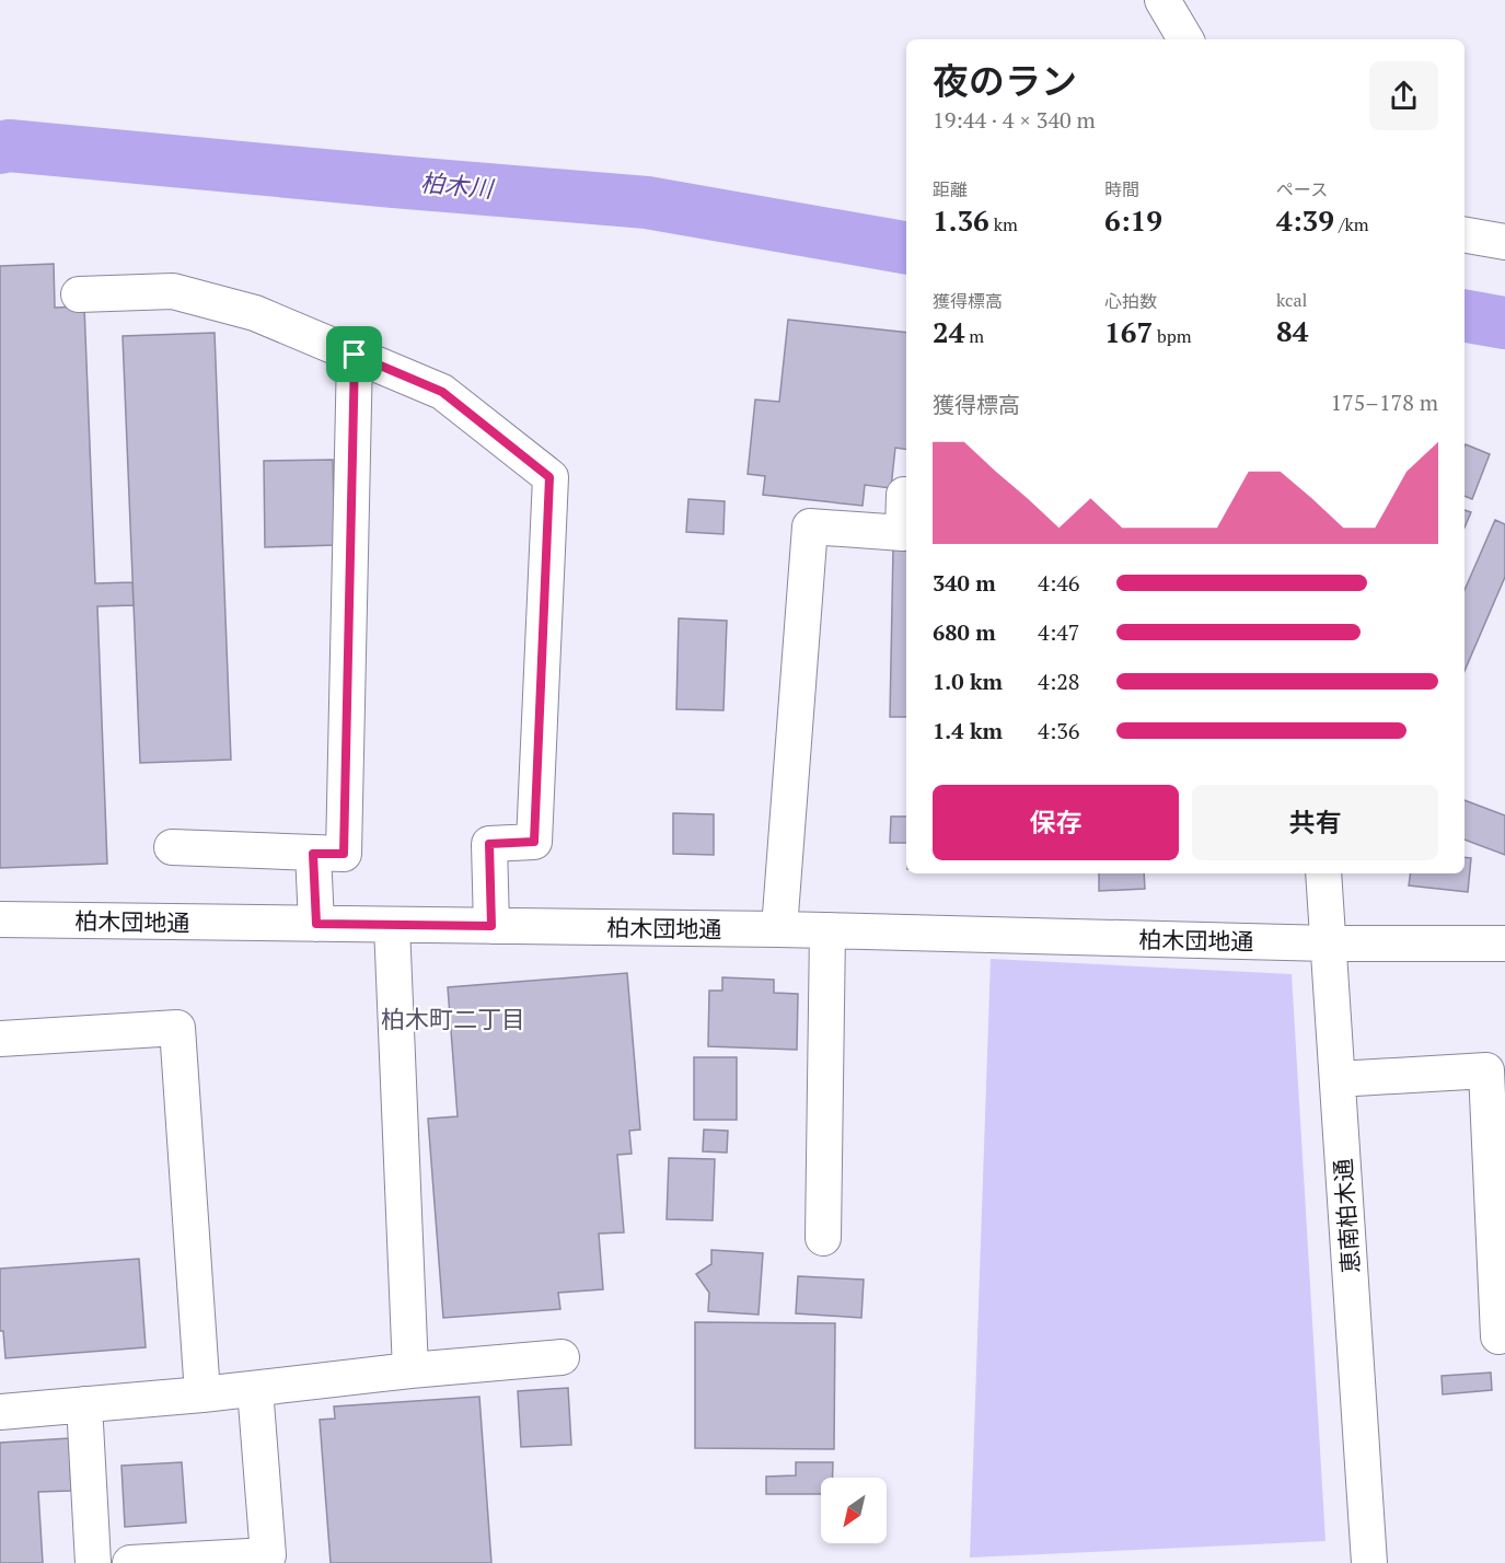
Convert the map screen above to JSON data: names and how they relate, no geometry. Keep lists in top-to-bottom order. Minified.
{"streets":{"street":["柏木団地通","恵南柏木通"]},"crossings":[["柏木団地通","恵南柏木通"]],"districts":["柏木町二丁目"],"water":["柏木川"],"north":"bottom left","page":{"heading":["夜のラン","19:44 · 4 × 340 m"],"stats":[["距離","1.36 km"],["時間","6:19"],["ペース","4:39 /km"],["獲得標高","24 m"],["心拍数","167 bpm"],["kcal","84"]],"chart":["獲得標高","175–178 m"],"list":[{"name":"340 m","note":"4:46"},{"name":"680 m","note":"4:47"},{"name":"1.0 km","note":"4:28"},{"name":"1.4 km","note":"4:36"}],"buttons":["保存","共有"]}}
